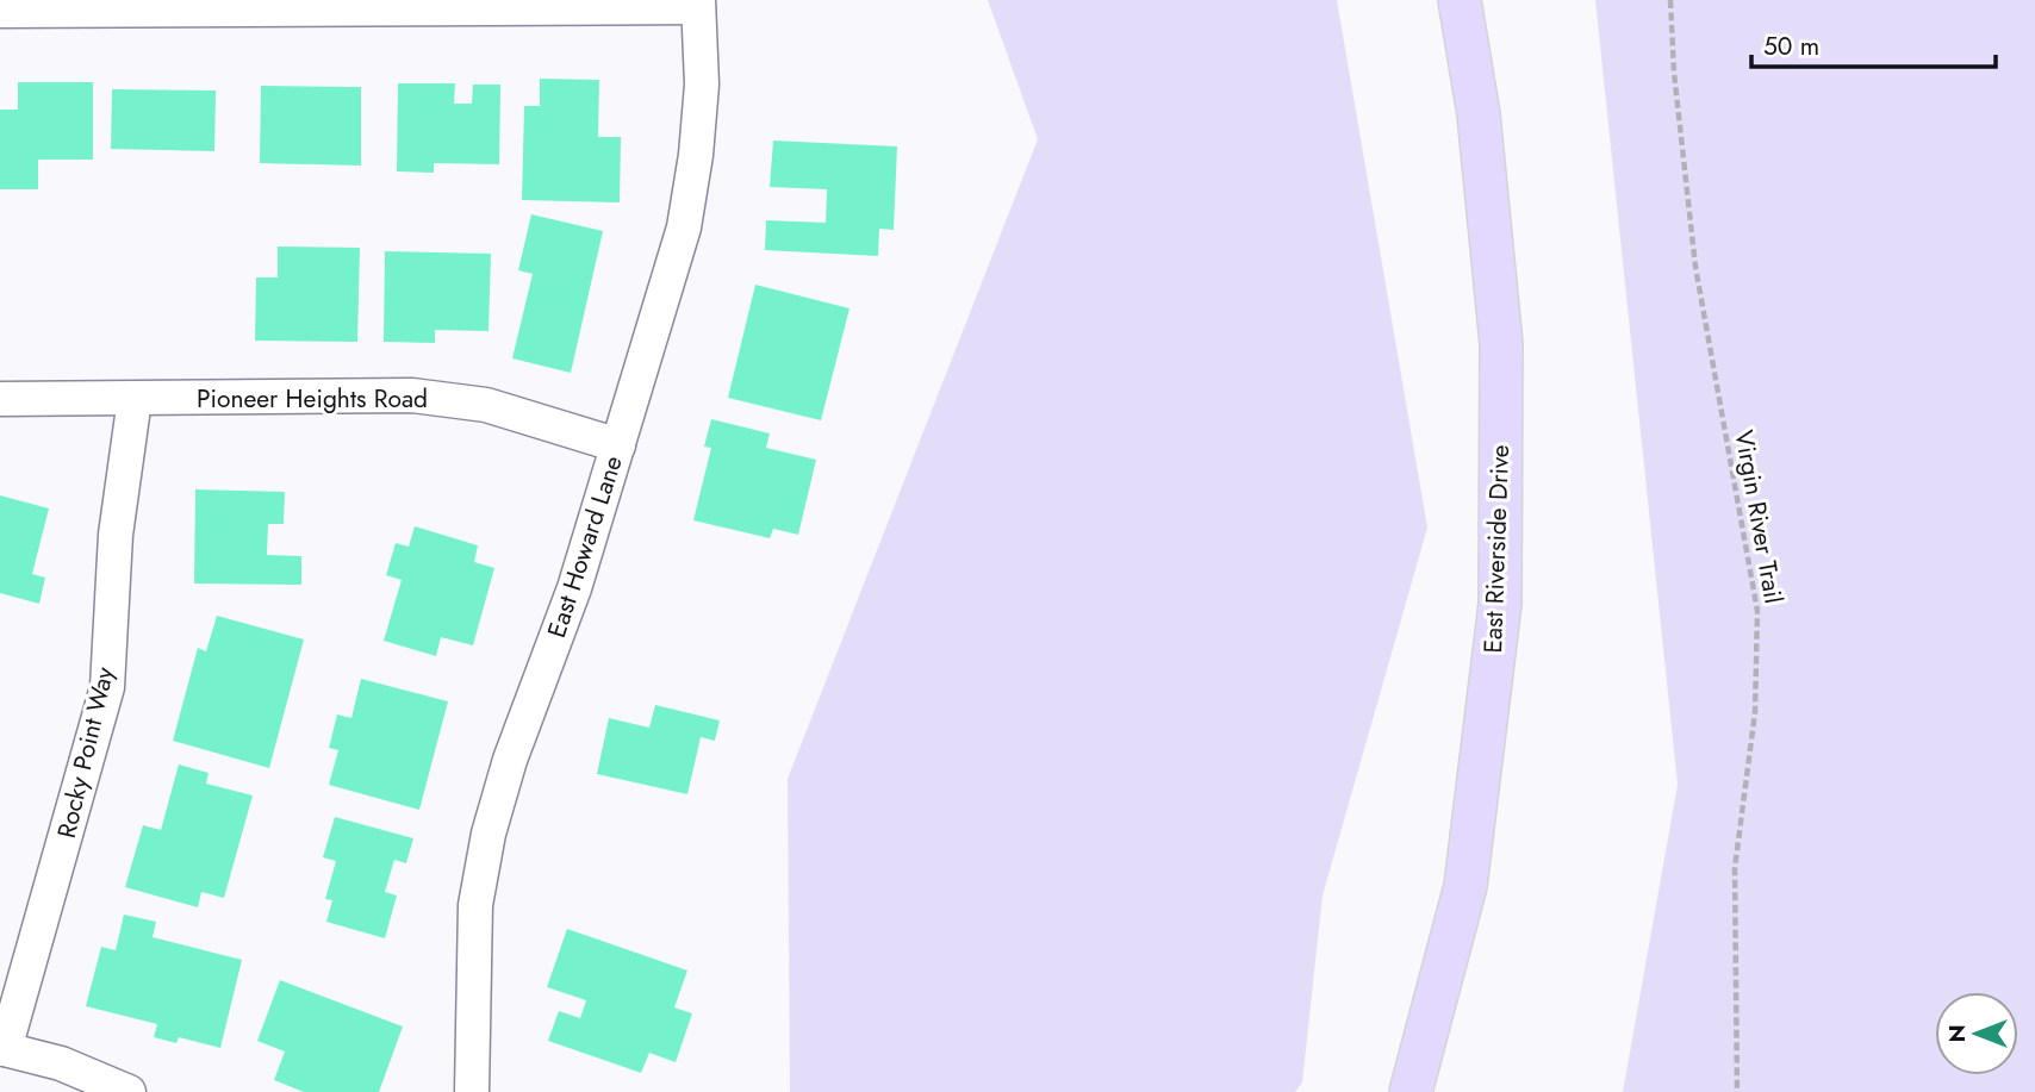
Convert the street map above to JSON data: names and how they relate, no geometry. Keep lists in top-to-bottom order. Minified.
{"streets":{"main road":["East Riverside Drive"],"street":["Pioneer Heights Road","East Howard Lane","Rocky Point Way"],"path":["Virgin River Trail"]},"crossings":[["Pioneer Heights Road","East Howard Lane"],["Pioneer Heights Road","Rocky Point Way"]],"scale_bar":"50 m","north":"left"}
